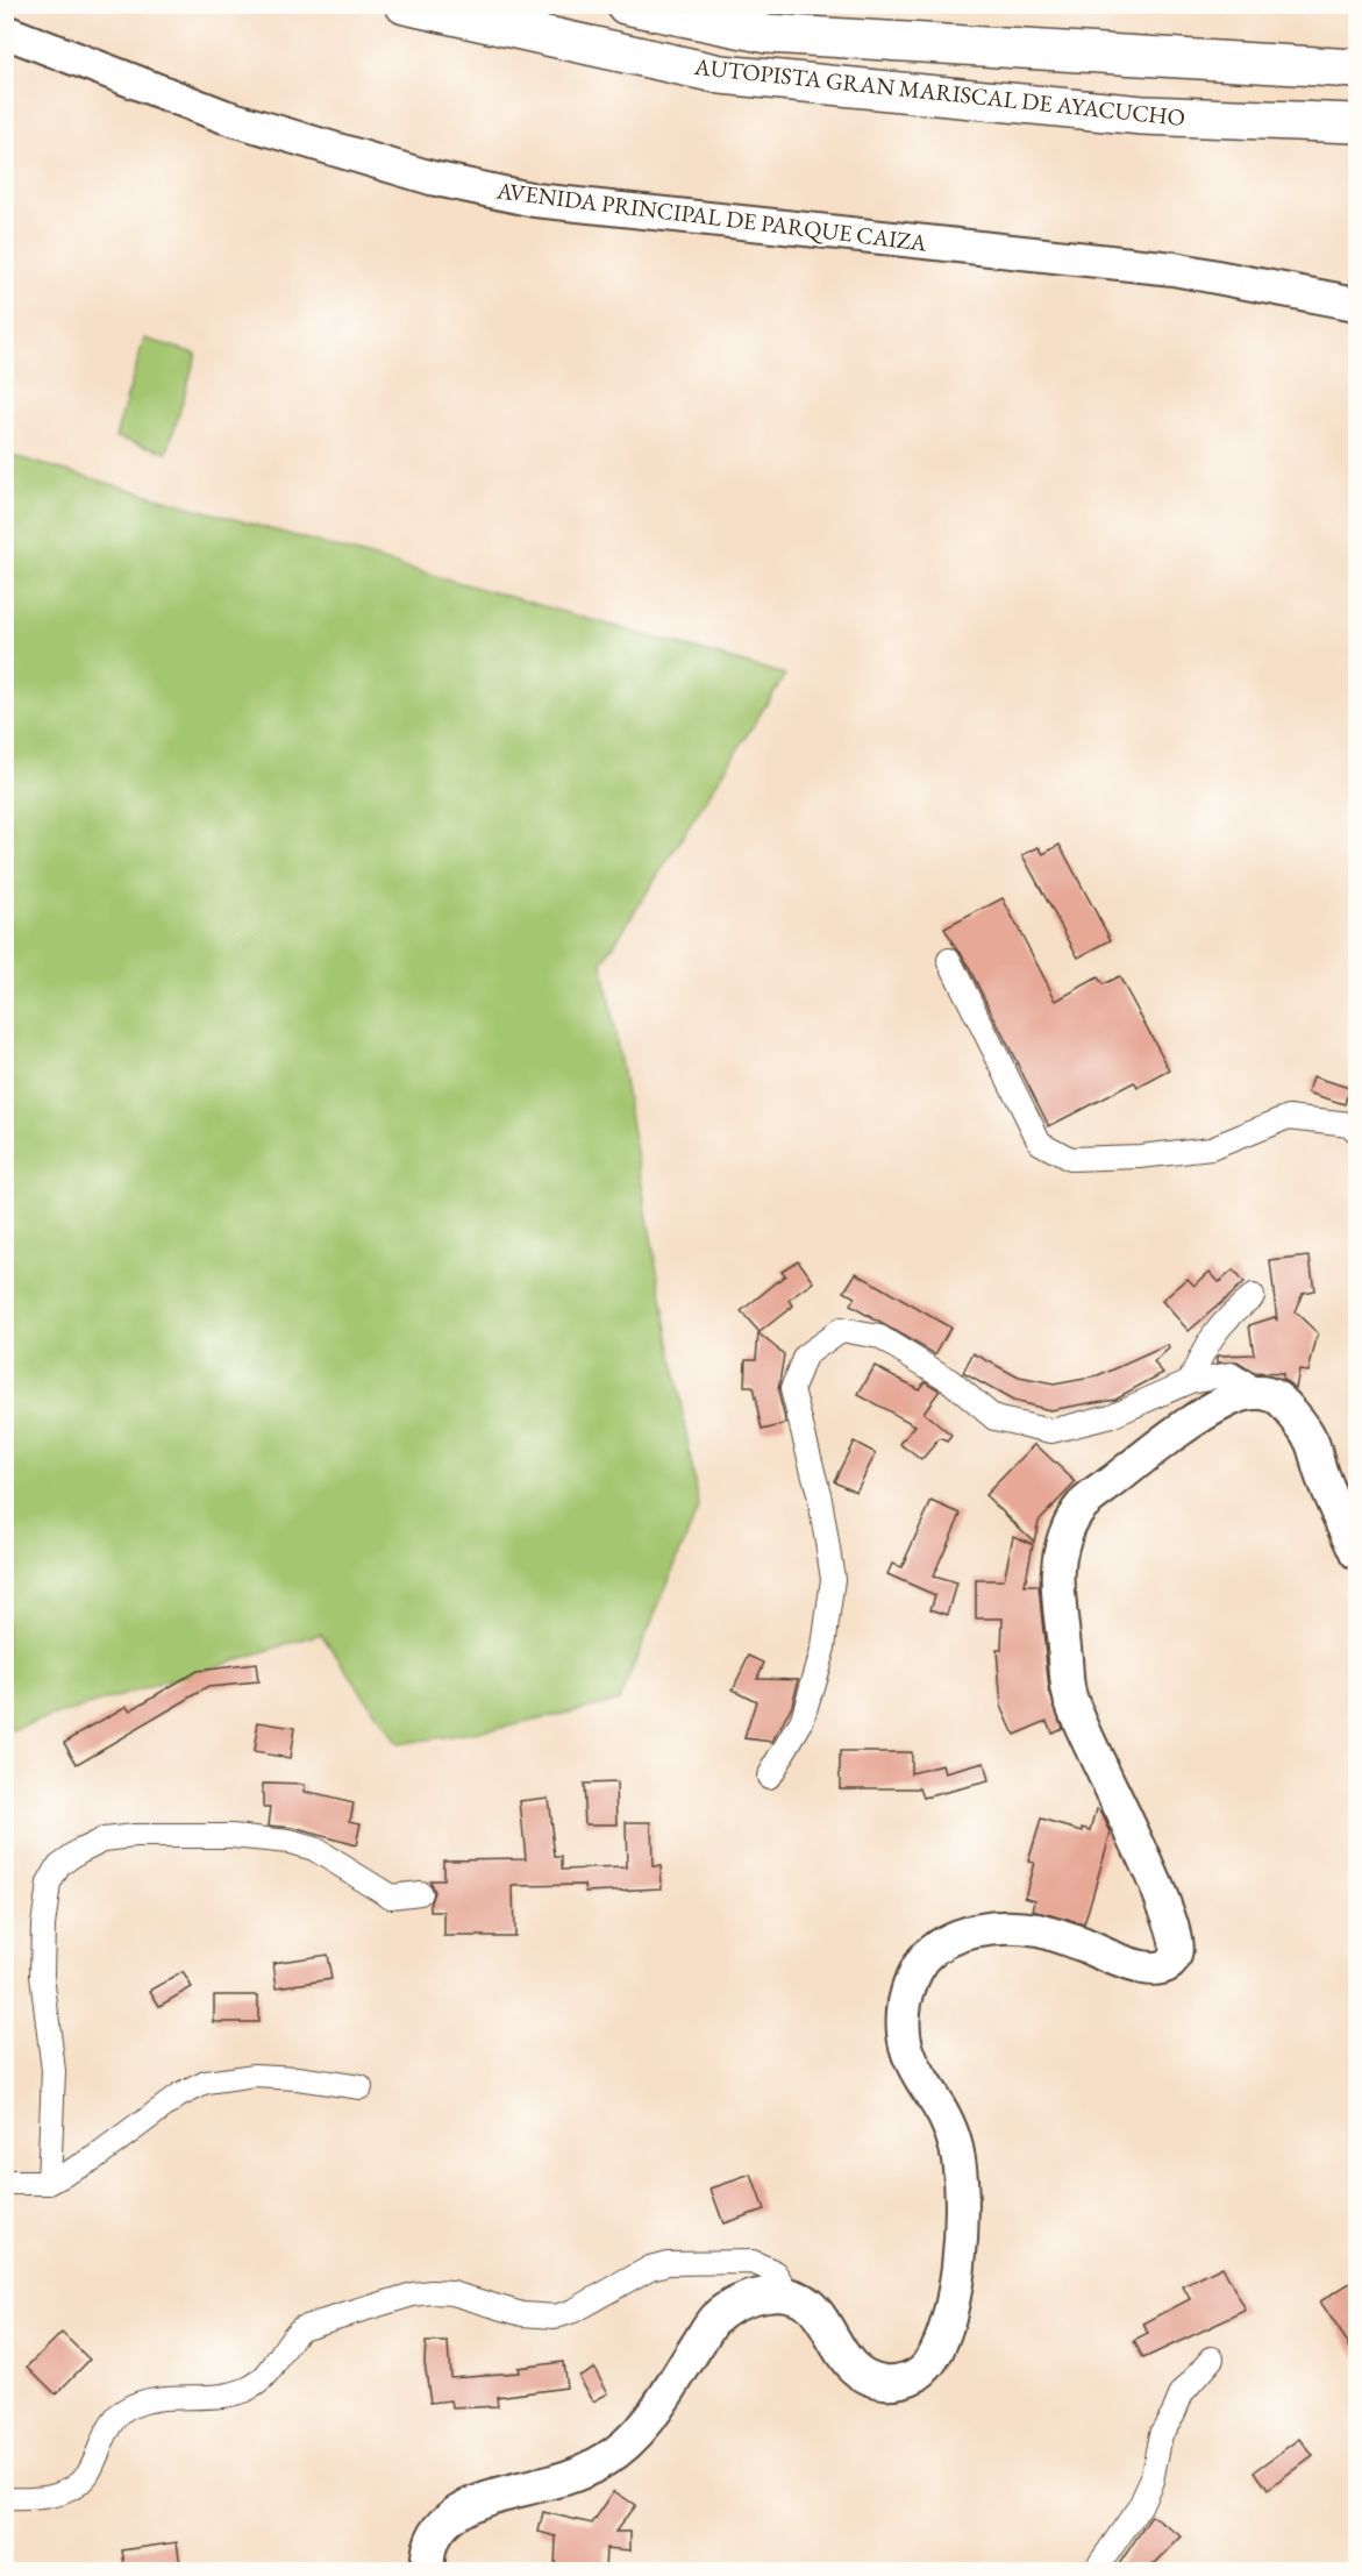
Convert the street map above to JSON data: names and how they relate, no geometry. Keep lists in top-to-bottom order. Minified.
{"streets":{"highway":["AUTOPISTA GRAN MARISCAL DE AYACUCHO"],"street":["AVENIDA PRINCIPAL DE PARQUE CAIZA"]}}
